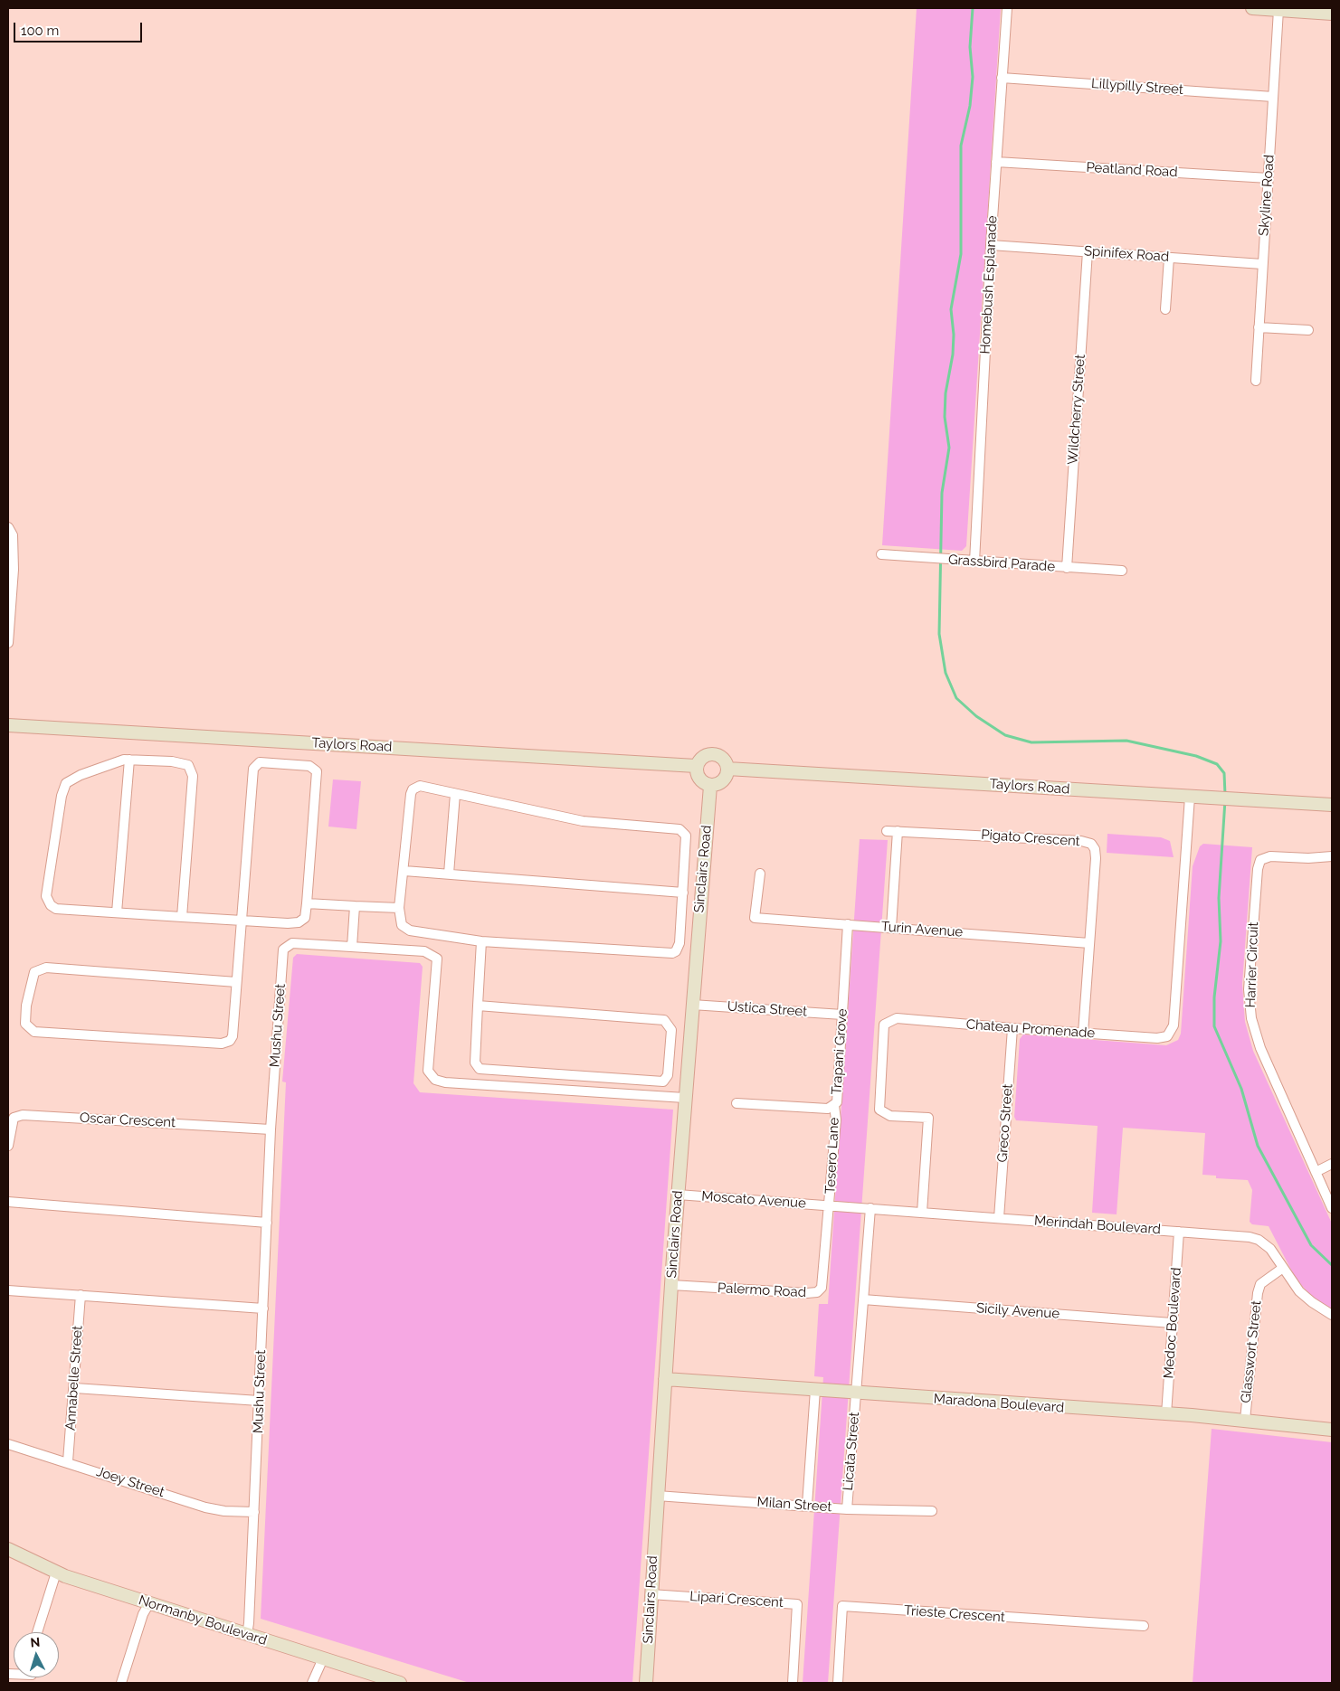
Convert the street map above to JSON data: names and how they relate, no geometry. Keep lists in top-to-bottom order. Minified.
{"streets":{"street":["Lillypilly Street","Peatland Road","Skyline Road","Spinifex Road","Homebush Esplanade","Wildcherry Street","Grassbird Parade","Taylors Road","Pigato Crescent","Sinclairs Road","Turin Avenue","Harrier Circuit","Ustica Street","Mushu Street","Chateau Promenade","Trapani Grove","Oscar Crescent","Greco Street","Tesero Lane","Moscato Avenue","Merindah Boulevard","Palermo Road","Sicily Avenue","Medoc Boulevard","Glasswort Street","Annabelle Street","Maradona Boulevard","Licata Street","Joey Street","Milan Street","Lipari Crescent","Trieste Crescent","Normanby Boulevard"]},"crossings":[["Lillypilly Street","Skyline Road"],["Lillypilly Street","Homebush Esplanade"],["Peatland Road","Skyline Road"],["Peatland Road","Homebush Esplanade"],["Skyline Road","Spinifex Road"],["Spinifex Road","Homebush Esplanade"],["Spinifex Road","Wildcherry Street"],["Homebush Esplanade","Grassbird Parade"],["Wildcherry Street","Grassbird Parade"],["Taylors Road","Sinclairs Road"],["Taylors Road","Chateau Promenade"],["Pigato Crescent","Turin Avenue"],["Pigato Crescent","Chateau Promenade"],["Sinclairs Road","Ustica Street"],["Sinclairs Road","Mushu Street"],["Sinclairs Road","Moscato Avenue"],["Sinclairs Road","Palermo Road"],["Sinclairs Road","Maradona Boulevard"],["Sinclairs Road","Milan Street"],["Sinclairs Road","Lipari Crescent"],["Turin Avenue","Trapani Grove"],["Ustica Street","Trapani Grove"],["Mushu Street","Oscar Crescent"],["Mushu Street","Joey Street"],["Mushu Street","Normanby Boulevard"],["Chateau Promenade","Greco Street"],["Chateau Promenade","Merindah Boulevard"],["Trapani Grove","Tesero Lane"],["Greco Street","Merindah Boulevard"],["Tesero Lane","Moscato Avenue"],["Tesero Lane","Merindah Boulevard"],["Tesero Lane","Palermo Road"],["Moscato Avenue","Merindah Boulevard"],["Moscato Avenue","Palermo Road"],["Merindah Boulevard","Palermo Road"],["Merindah Boulevard","Medoc Boulevard"],["Merindah Boulevard","Glasswort Street"],["Merindah Boulevard","Licata Street"],["Sicily Avenue","Medoc Boulevard"],["Sicily Avenue","Licata Street"],["Medoc Boulevard","Maradona Boulevard"],["Glasswort Street","Maradona Boulevard"],["Annabelle Street","Joey Street"],["Maradona Boulevard","Licata Street"],["Licata Street","Milan Street"]],"scale_bar":"100 m","north":"top"}
